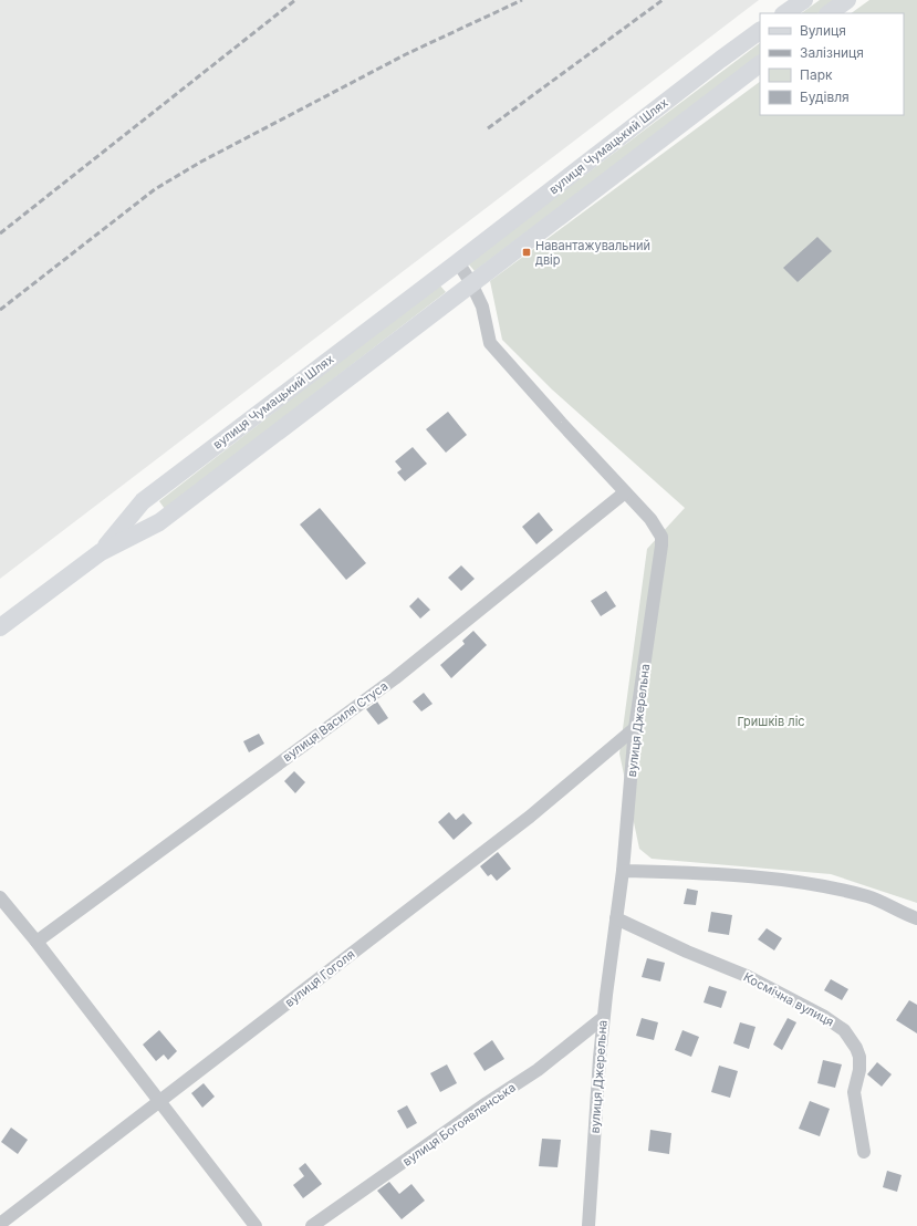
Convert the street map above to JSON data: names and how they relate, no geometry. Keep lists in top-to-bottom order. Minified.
{"streets":{"main road":["вулиця Чумацький Шлях"],"street":["вулиця Джерельна","вулиця Василя Стуса","вулиця Гоголя","Космічна вулиця","вулиця Богоявленська"]},"crossings":[["вулиця Чумацький Шлях","вулиця Джерельна"],["вулиця Джерельна","вулиця Василя Стуса"],["вулиця Джерельна","вулиця Гоголя"],["вулиця Джерельна","Космічна вулиця"],["вулиця Джерельна","вулиця Богоявленська"]],"parks":["Гришків ліс"],"places":{"transit":["Навантажувальний двір"]},"legend":["Вулиця","Залізниця","Парк","Будівля"]}
